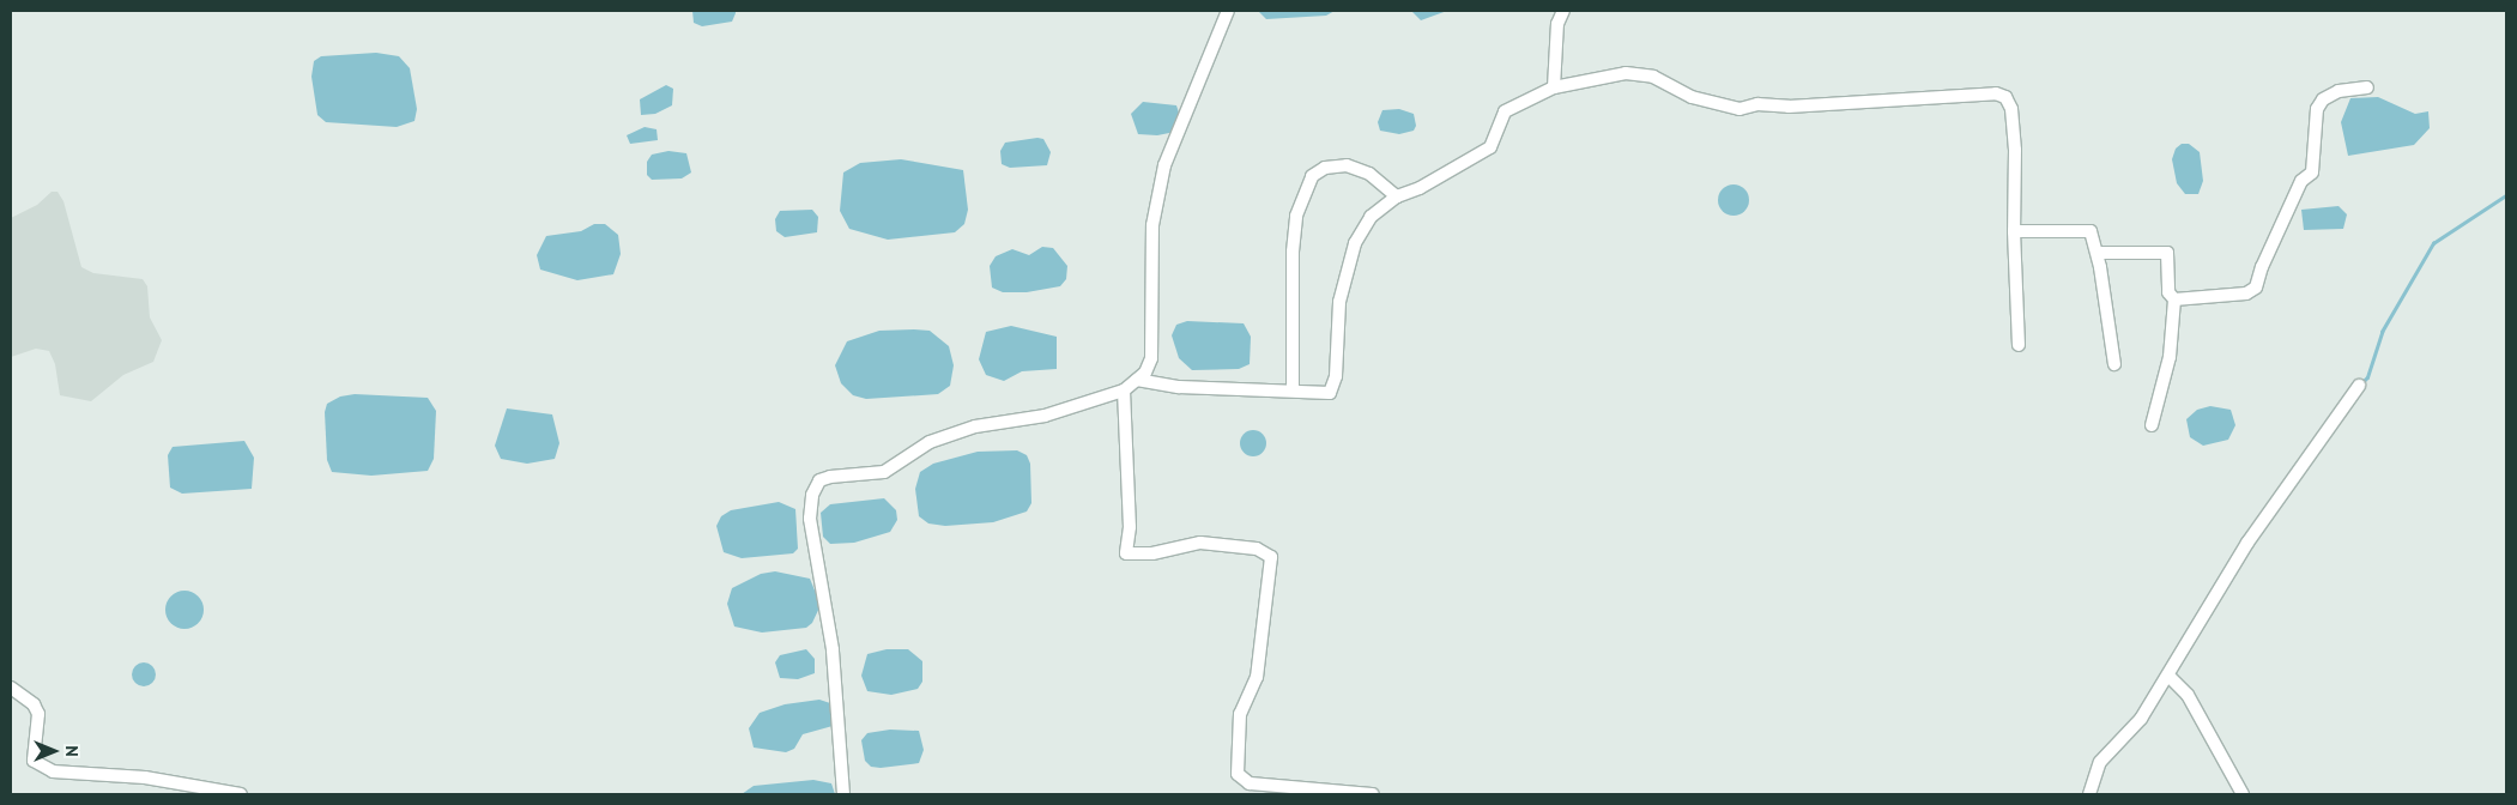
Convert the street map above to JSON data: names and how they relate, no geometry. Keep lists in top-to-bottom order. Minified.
{"north":"right"}
